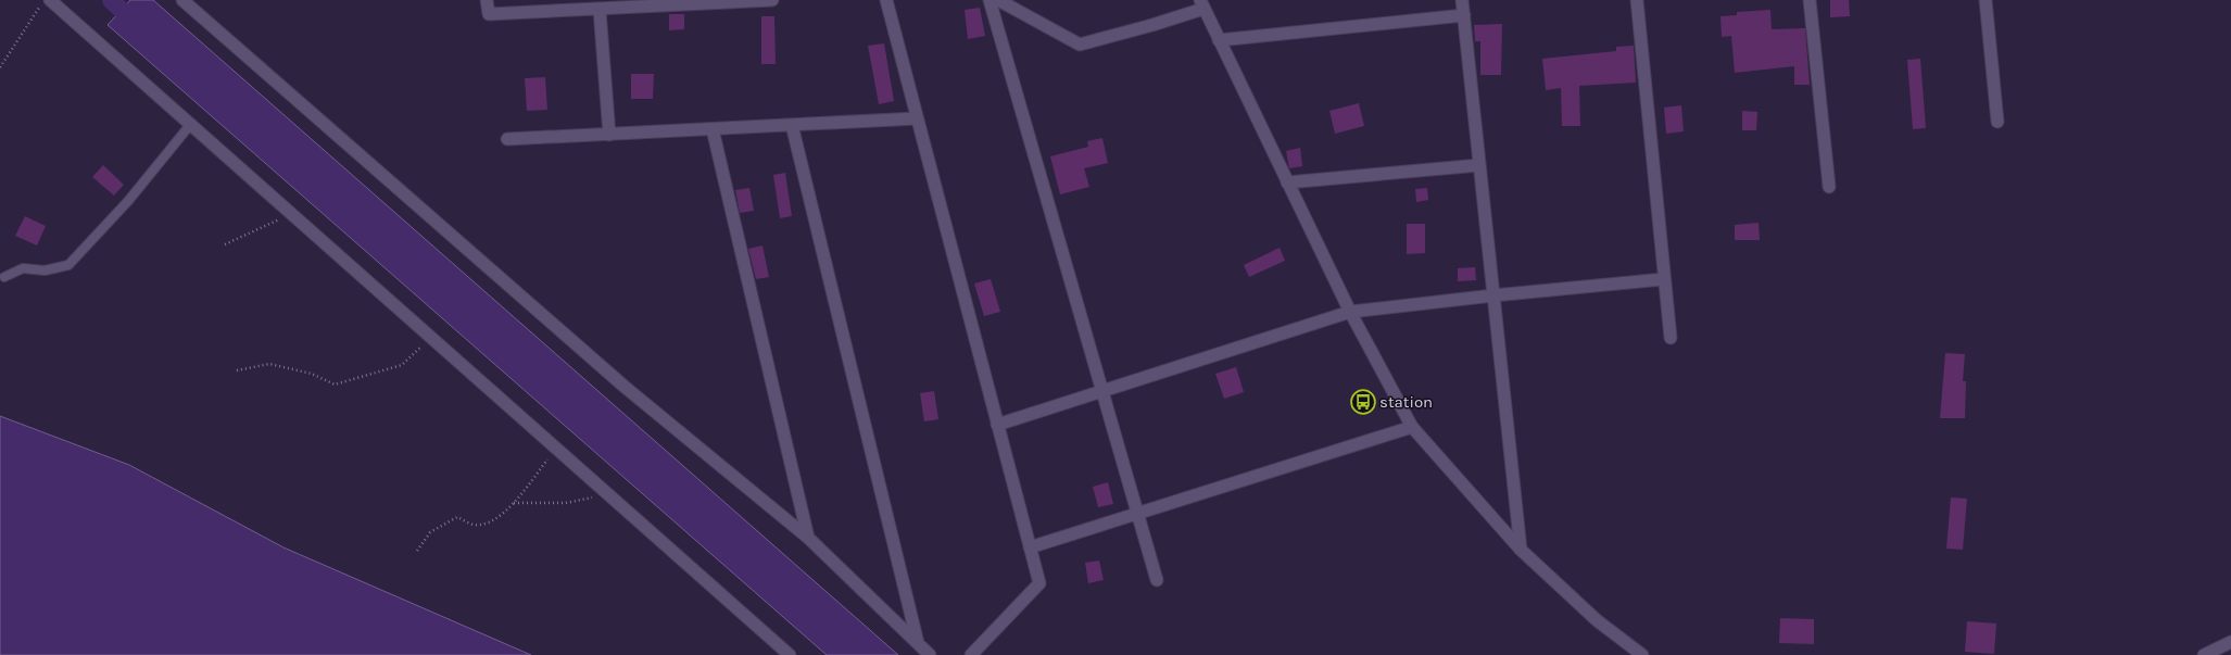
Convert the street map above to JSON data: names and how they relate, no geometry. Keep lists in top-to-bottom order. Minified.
{"places":{"bus stop":["station"]}}
